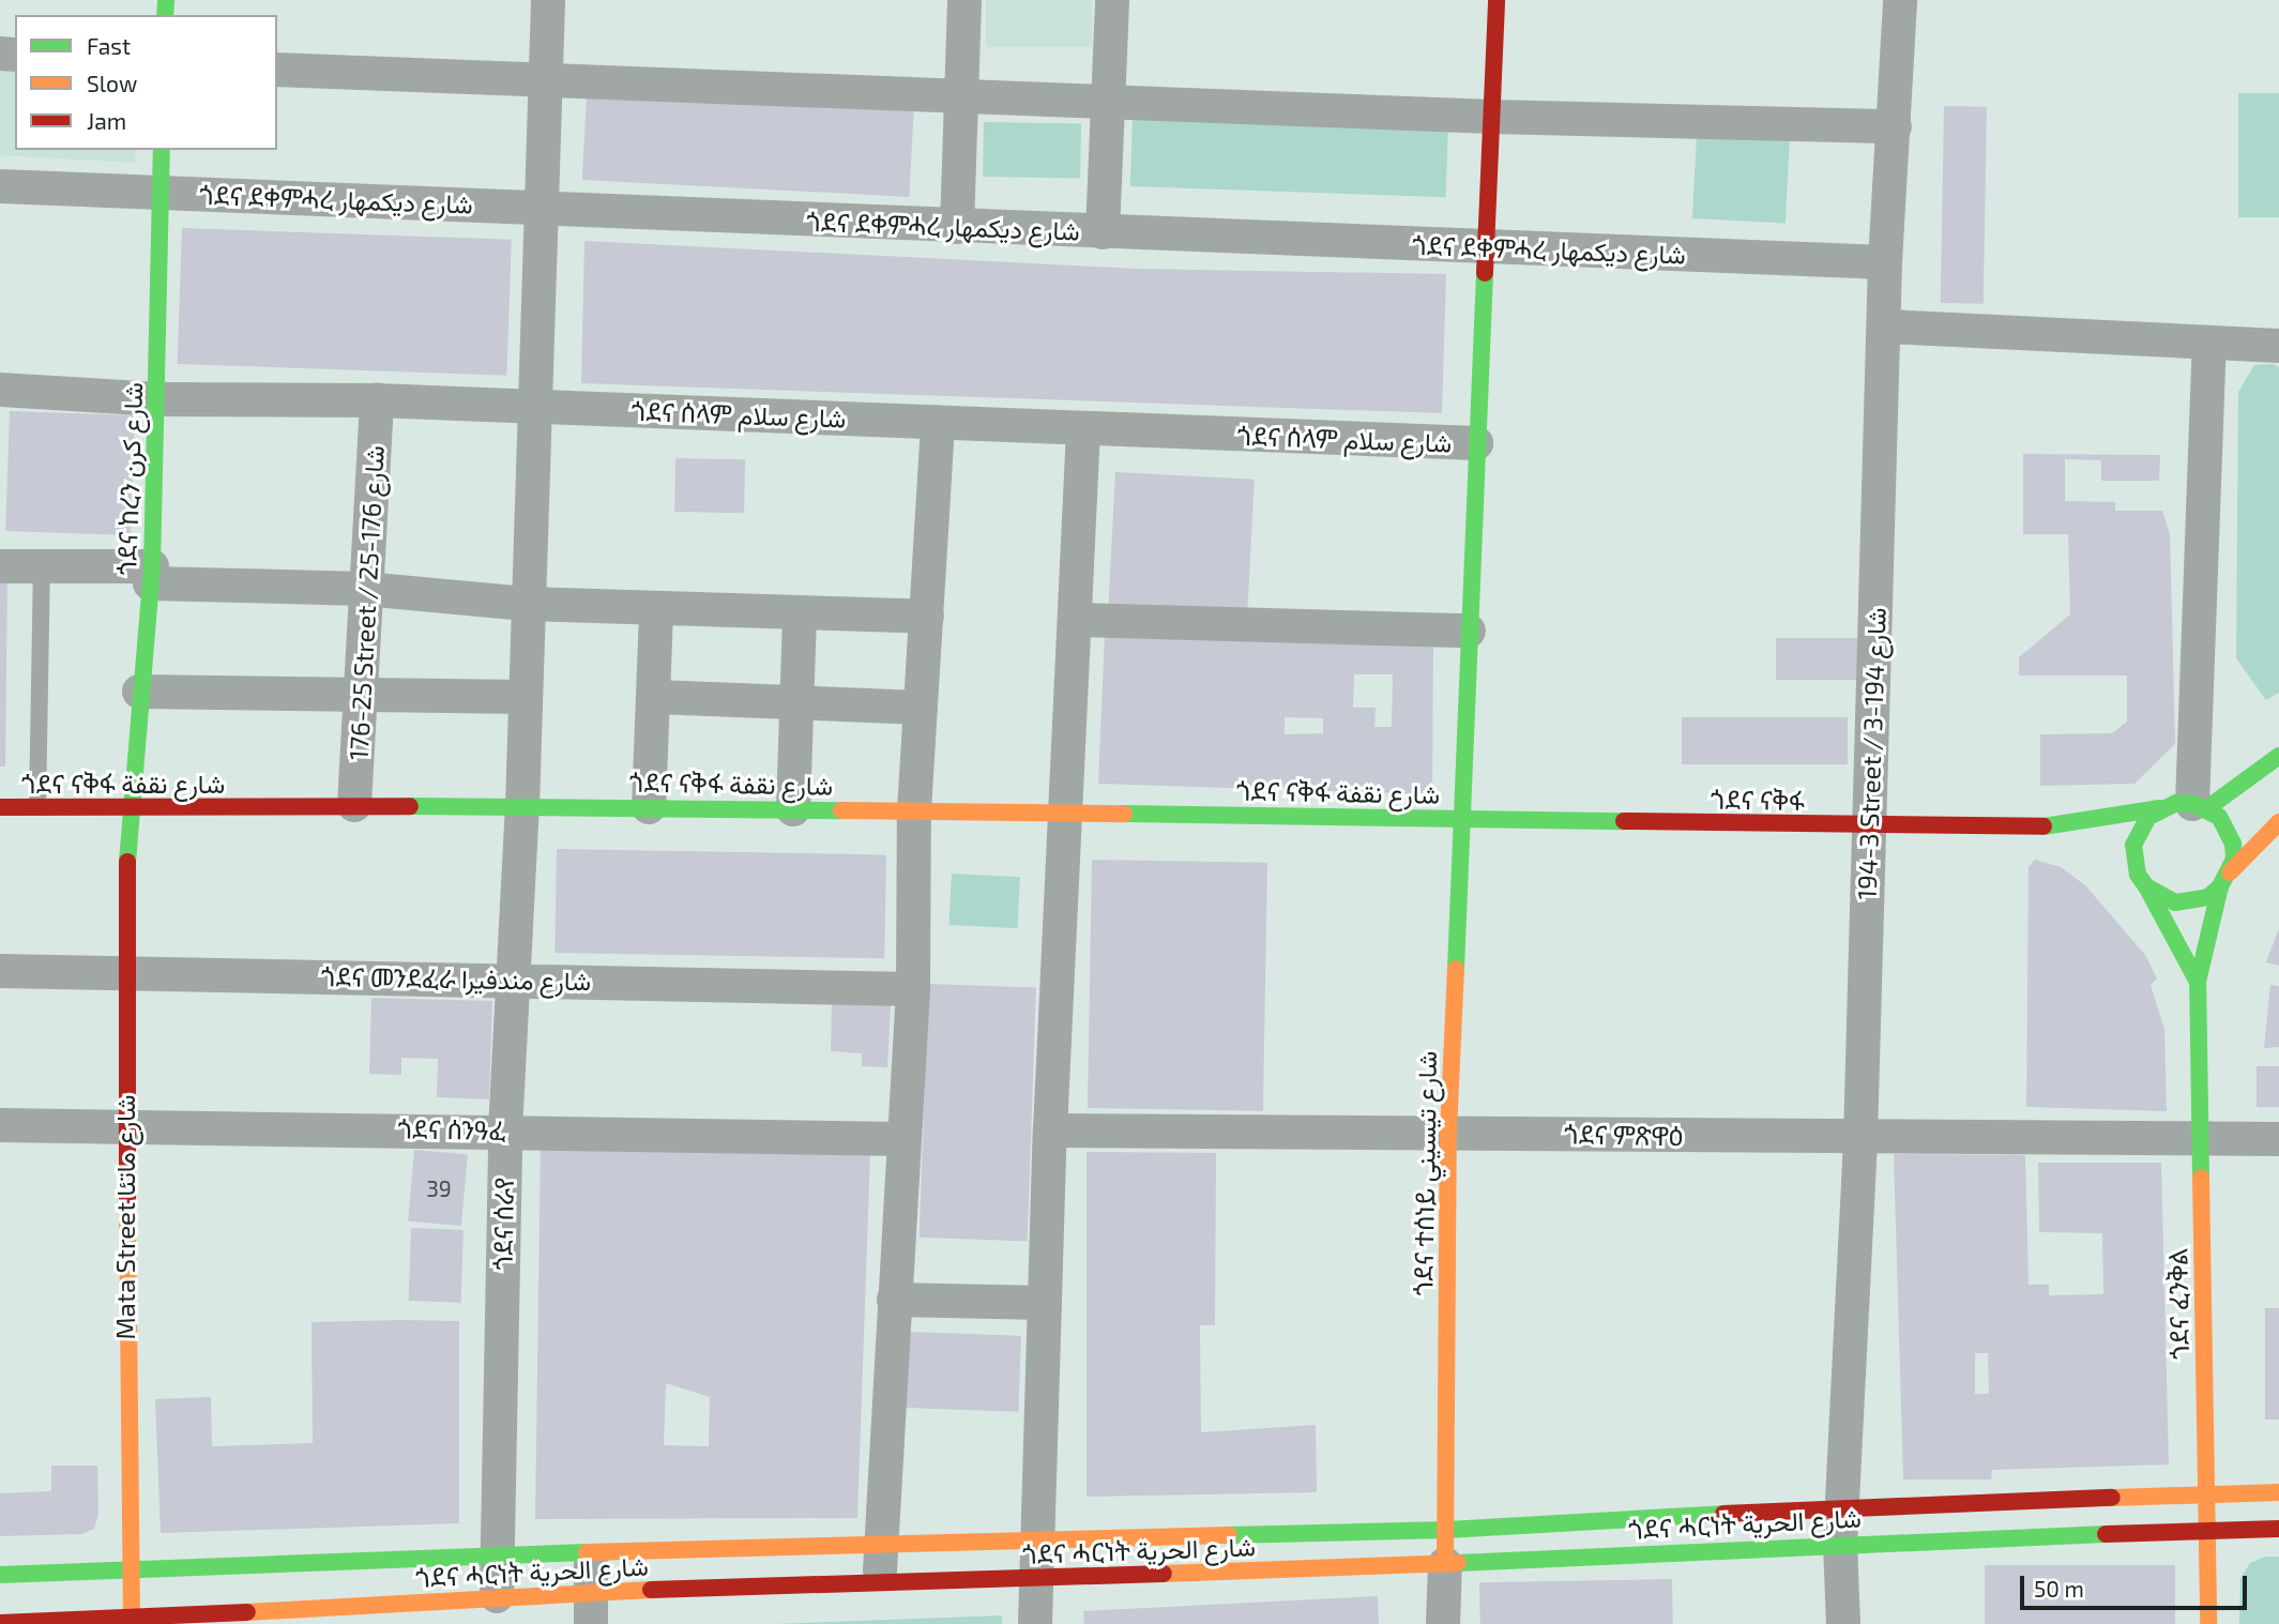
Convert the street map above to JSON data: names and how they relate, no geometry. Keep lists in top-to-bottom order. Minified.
{"streets":{"main road":["ጎደና ከረን شارع كرن","ጎደና ናቅፋ شارع نقفة","ጎደና ናቅፋ","ጎደና ተሰነይ شارع تيسيني","Mata Street شارع ماتئا","ጎደና ፈንቅል","ጎደና ሓርነት شارع الحرية"],"street":["ጎደና ደቀምሓረ شارع ديكمهار","ጎደና ሰላም شارع سلام","176-25 Street / شارع 176-25","194-3 Street / شارع 194-3","ጎደና መንደፈራ شارع مندفيرا","ጎደና ሰንዓፈ","ጎደና ምጽዋዕ","ጎደና ሰራየ"]},"crossings":[["ጎደና ደቀምሓረ شارع ديكمهار","ጎደና ከረን شارع كرن"],["ጎደና ደቀምሓረ شارع ديكمهار","194-3 Street / شارع 194-3"],["ጎደና ደቀምሓረ شارع ديكمهار","ጎደና ተሰነይ شارع تيسيني"],["ጎደና ደቀምሓረ شارع ديكمهار","ጎደና ሰራየ"],["ጎደና ሰላም شارع سلام","ጎደና ከረን شارع كرن"],["ጎደና ሰላም شارع سلام","176-25 Street / شارع 176-25"],["ጎደና ሰላም شارع سلام","ጎደና ተሰነይ شارع تيسيني"],["ጎደና ሰላም شارع سلام","ጎደና ሰራየ"],["ጎደና ከረን شارع كرن","ጎደና ናቅፋ شارع نقفة"],["ጎደና ከረን شارع كرن","Mata Street شارع ماتئا"],["176-25 Street / شارع 176-25","ጎደና ናቅፋ شارع نقفة"],["194-3 Street / شارع 194-3","ጎደና ናቅፋ"],["194-3 Street / شارع 194-3","ጎደና ምጽዋዕ"],["194-3 Street / شارع 194-3","ጎደና ሓርነት شارع الحرية"],["ጎደና ናቅፋ شارع نقفة","ጎደና ናቅፋ"],["ጎደና ናቅፋ شارع نقفة","ጎደና ተሰነይ شارع تيسيني"],["ጎደና ናቅፋ شارع نقفة","Mata Street شارع ماتئا"],["ጎደና ናቅፋ شارع نقفة","ጎደና ሰራየ"],["ጎደና ናቅፋ","ጎደና ተሰነይ شارع تيسيني"],["ጎደና ናቅፋ","ጎደና ፈንቅል"],["ጎደና መንደፈራ شارع مندفيرا","Mata Street شارع ماتئا"],["ጎደና መንደፈራ شارع مندفيرا","ጎደና ሰራየ"],["ጎደና ሰንዓፈ","Mata Street شارع ماتئا"],["ጎደና ሰንዓፈ","ጎደና ሰራየ"],["ጎደና ምጽዋዕ","ጎደና ተሰነይ شارع تيسيني"],["ጎደና ምጽዋዕ","ጎደና ፈንቅል"],["ጎደና ተሰነይ شارع تيسيني","ጎደና ሓርነት شارع الحرية"],["Mata Street شارع ماتئا","ጎደና ሓርነት شارع الحرية"],["ጎደና ሰራየ","ጎደና ሓርነት شارع الحرية"],["ጎደና ፈንቅል","ጎደና ሓርነት شارع الحرية"]],"house_numbers":["39"],"legend":["Fast","Slow","Jam"],"scale_bar":"50 m"}
